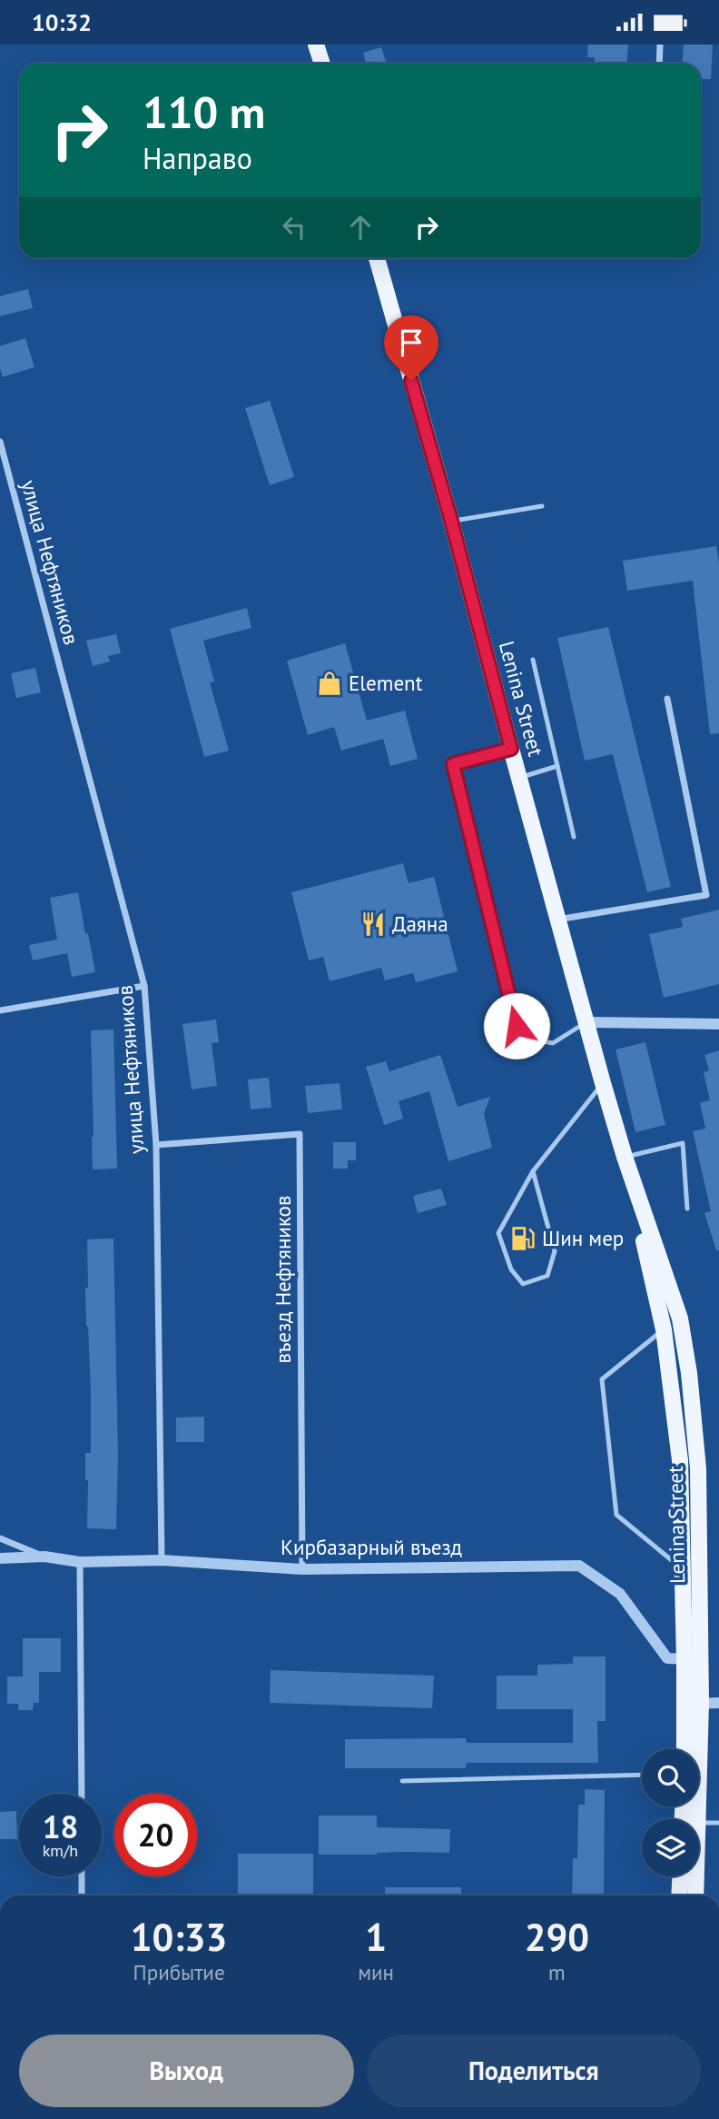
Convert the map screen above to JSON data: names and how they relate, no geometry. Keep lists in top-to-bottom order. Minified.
{"streets":{"main road":["Lenina Street"],"street":["улица Нефтяников","въезд Нефтяников","Кирбазарный въезд"]},"crossings":[["улица Нефтяников","въезд Нефтяников"],["улица Нефтяников","Кирбазарный въезд"],["Lenina Street","Кирбазарный въезд"],["въезд Нефтяников","Кирбазарный въезд"]],"places":{"shop":["Element"],"restaurant":["Даяна"],"fuel station":["Шин мер"]},"page":{"status":"10:32","turn":["110 m","Направо"],"speed":"18 km/h","limit":"20","eta":["10:33","Прибытие","1","мин","290","m"],"buttons":["Выход","Поделиться"]}}
